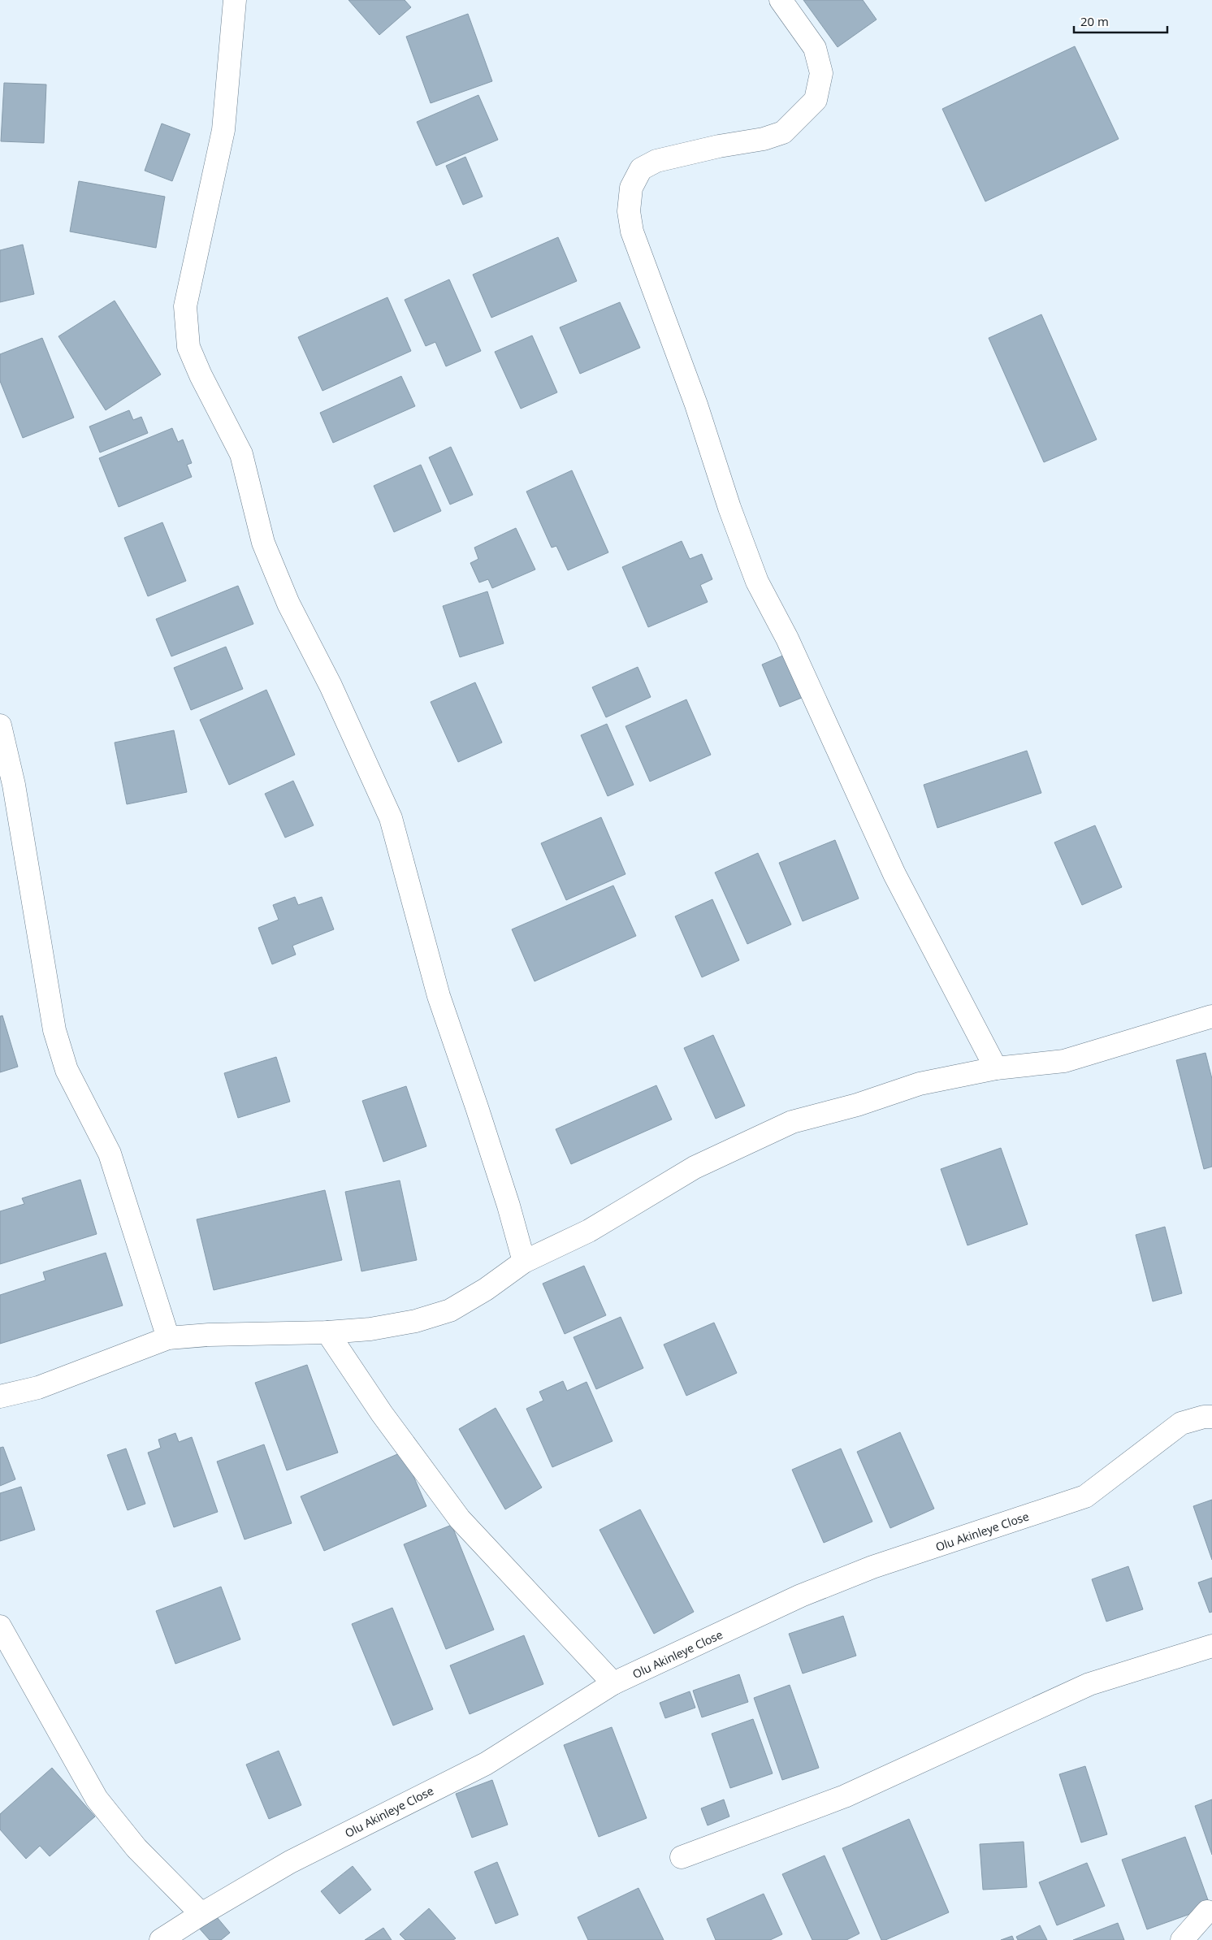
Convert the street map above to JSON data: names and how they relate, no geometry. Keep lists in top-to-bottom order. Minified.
{"streets":{"street":["Olu Akinleye Close"]},"scale_bar":"20 m"}
